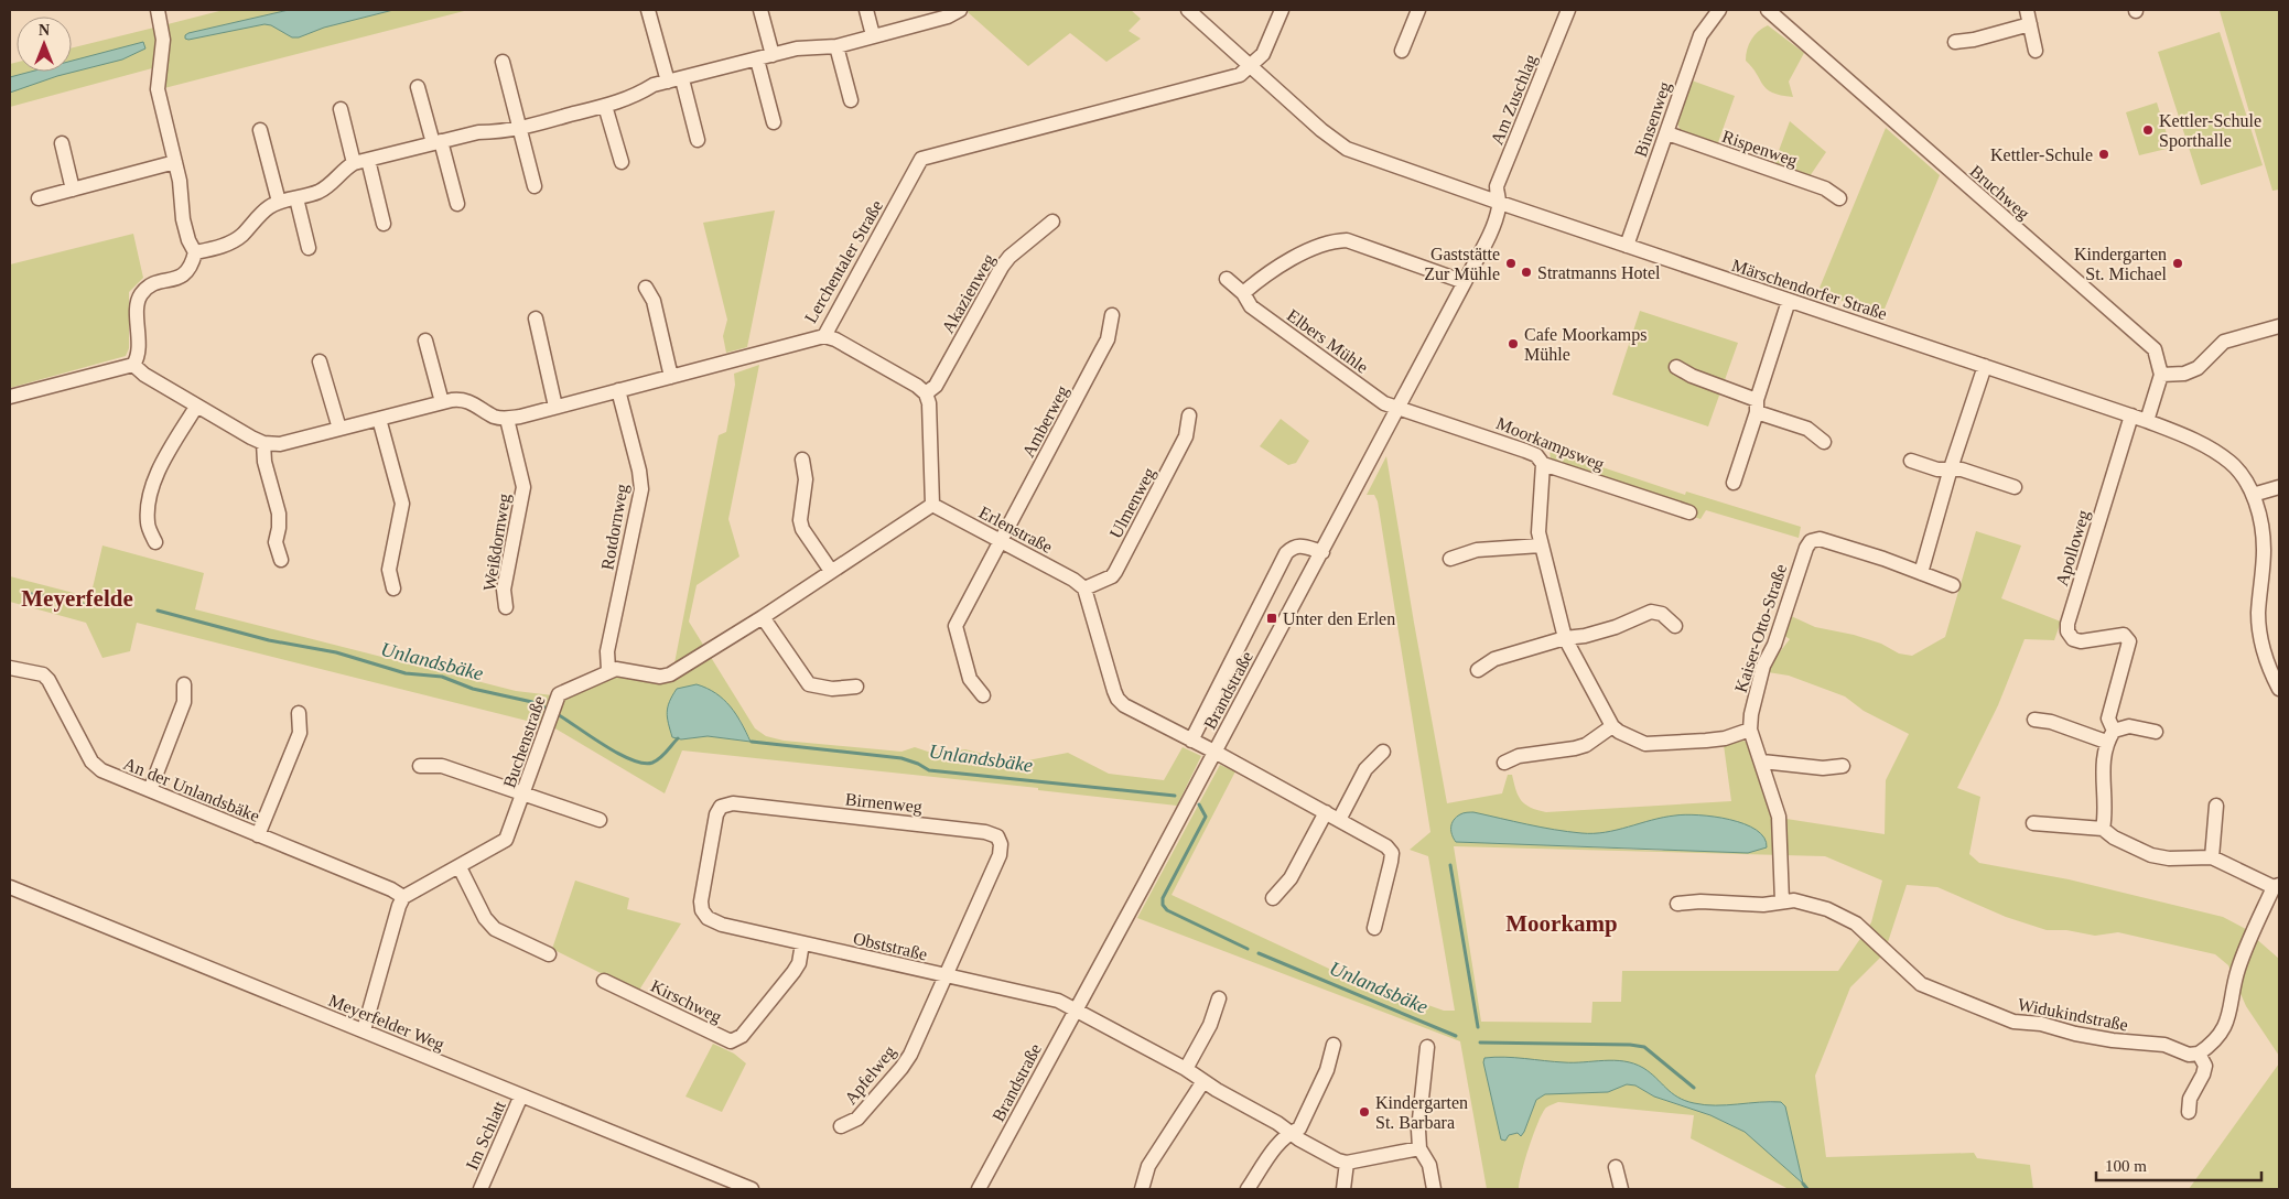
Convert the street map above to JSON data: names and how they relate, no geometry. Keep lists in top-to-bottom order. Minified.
{"streets":{"street":["Am Zuschlag","Binsenweg","Rispenweg","Bruchweg","Lerchentaler Straße","Märschendorfer Straße","Akazienweg","Elbers Mühle","Amberweg","Moorkampsweg","Ulmenweg","Rotdornweg","Erlenstraße","Weißdornweg","Apolloweg","Kaiser-Otto-Straße","Brandstraße","Buchenstraße","An der Unlandsbäke","Birnenweg","Obststraße","Kirschweg","Widukindstraße","Meyerfelder Weg","Apfelweg","Im Schlatt"]},"crossings":[["Am Zuschlag","Märschendorfer Straße"],["Am Zuschlag","Brandstraße"],["Binsenweg","Rispenweg"],["Binsenweg","Märschendorfer Straße"],["Lerchentaler Straße","Märschendorfer Straße"],["Lerchentaler Straße","Rotdornweg"],["Lerchentaler Straße","Weißdornweg"],["Märschendorfer Straße","Apolloweg"],["Märschendorfer Straße","Brandstraße"],["Elbers Mühle","Moorkampsweg"],["Elbers Mühle","Brandstraße"],["Amberweg","Erlenstraße"],["Moorkampsweg","Brandstraße"],["Ulmenweg","Erlenstraße"],["Rotdornweg","Buchenstraße"],["Erlenstraße","Buchenstraße"],["Kaiser-Otto-Straße","Widukindstraße"],["Brandstraße","Obststraße"],["Buchenstraße","An der Unlandsbäke"],["Birnenweg","Obststraße"],["Birnenweg","Apfelweg"],["Obststraße","Kirschweg"],["Obststraße","Apfelweg"],["Meyerfelder Weg","Im Schlatt"]],"districts":["Meyerfelde","Moorkamp"],"water":["Unlandsbäke"],"places":{"other":["Kettler-Schule Sporthalle","Kettler-Schule","Gaststätte Zur Mühle","Kindergarten St. Michael","Stratmanns Hotel","Cafe Moorkamps Mühle","Kindergarten St. Barbara"],"transit":["Unter den Erlen"]},"scale_bar":"100 m","north":"top"}
